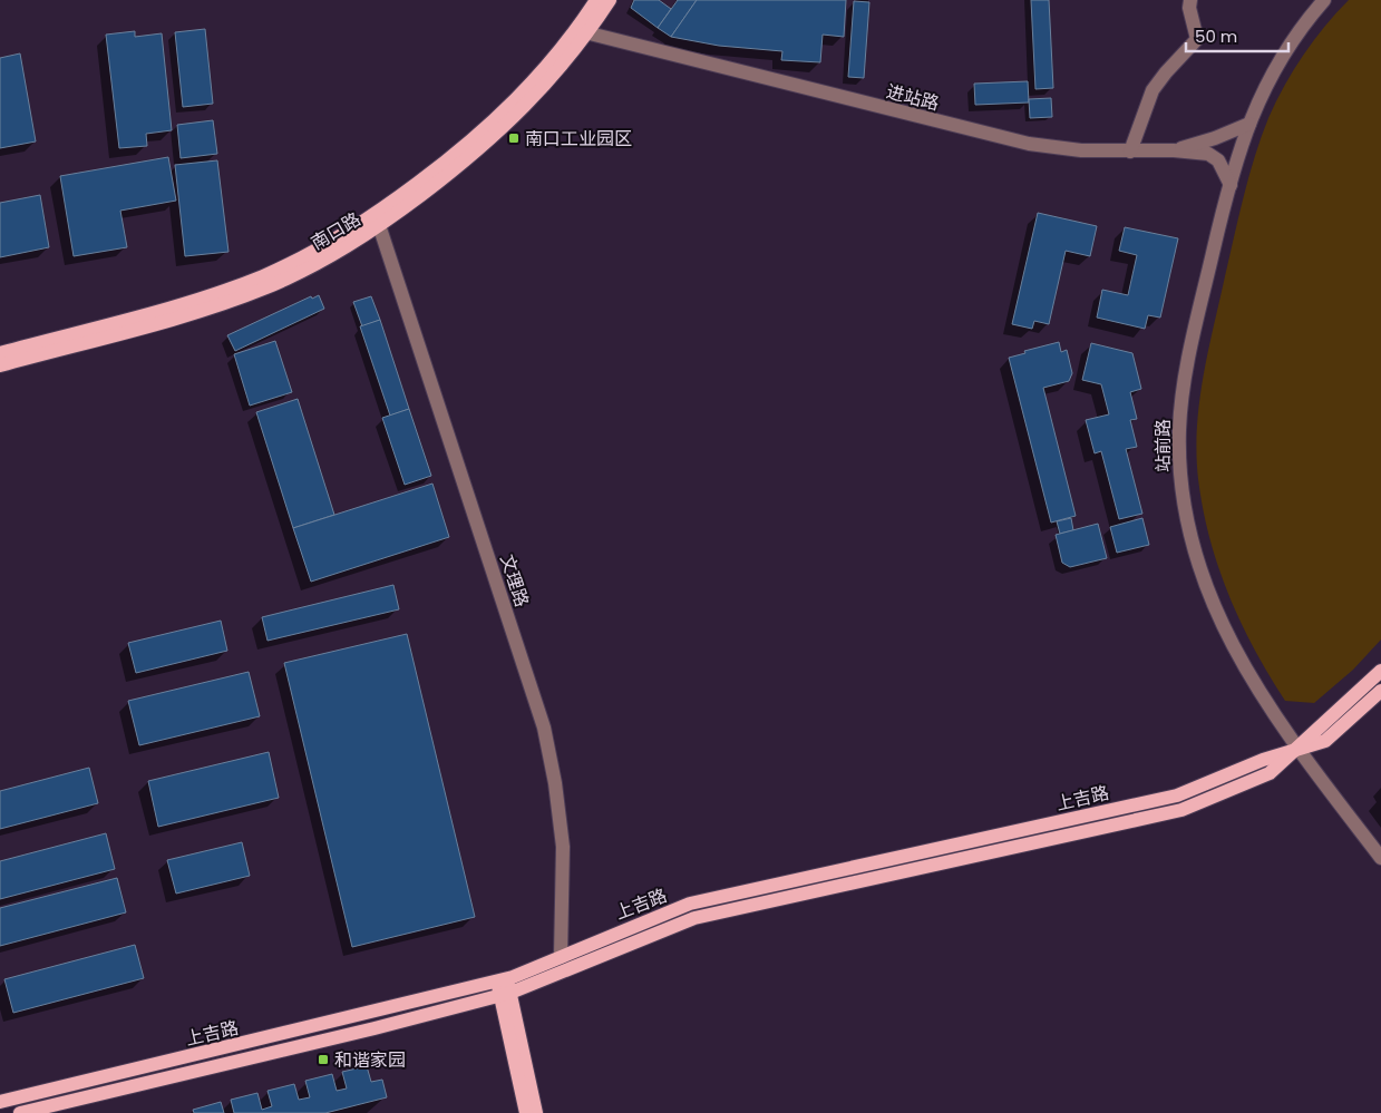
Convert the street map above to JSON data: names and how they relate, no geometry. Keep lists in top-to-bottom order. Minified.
{"streets":{"main road":["南口路","上吉路"],"street":["进站路","站前路","文理路"]},"crossings":[["进站路","南口路"],["进站路","站前路"],["南口路","文理路"],["站前路","上吉路"],["文理路","上吉路"]],"places":{"transit":["南口工业园区","和谐家园"]},"scale_bar":"50 m"}
